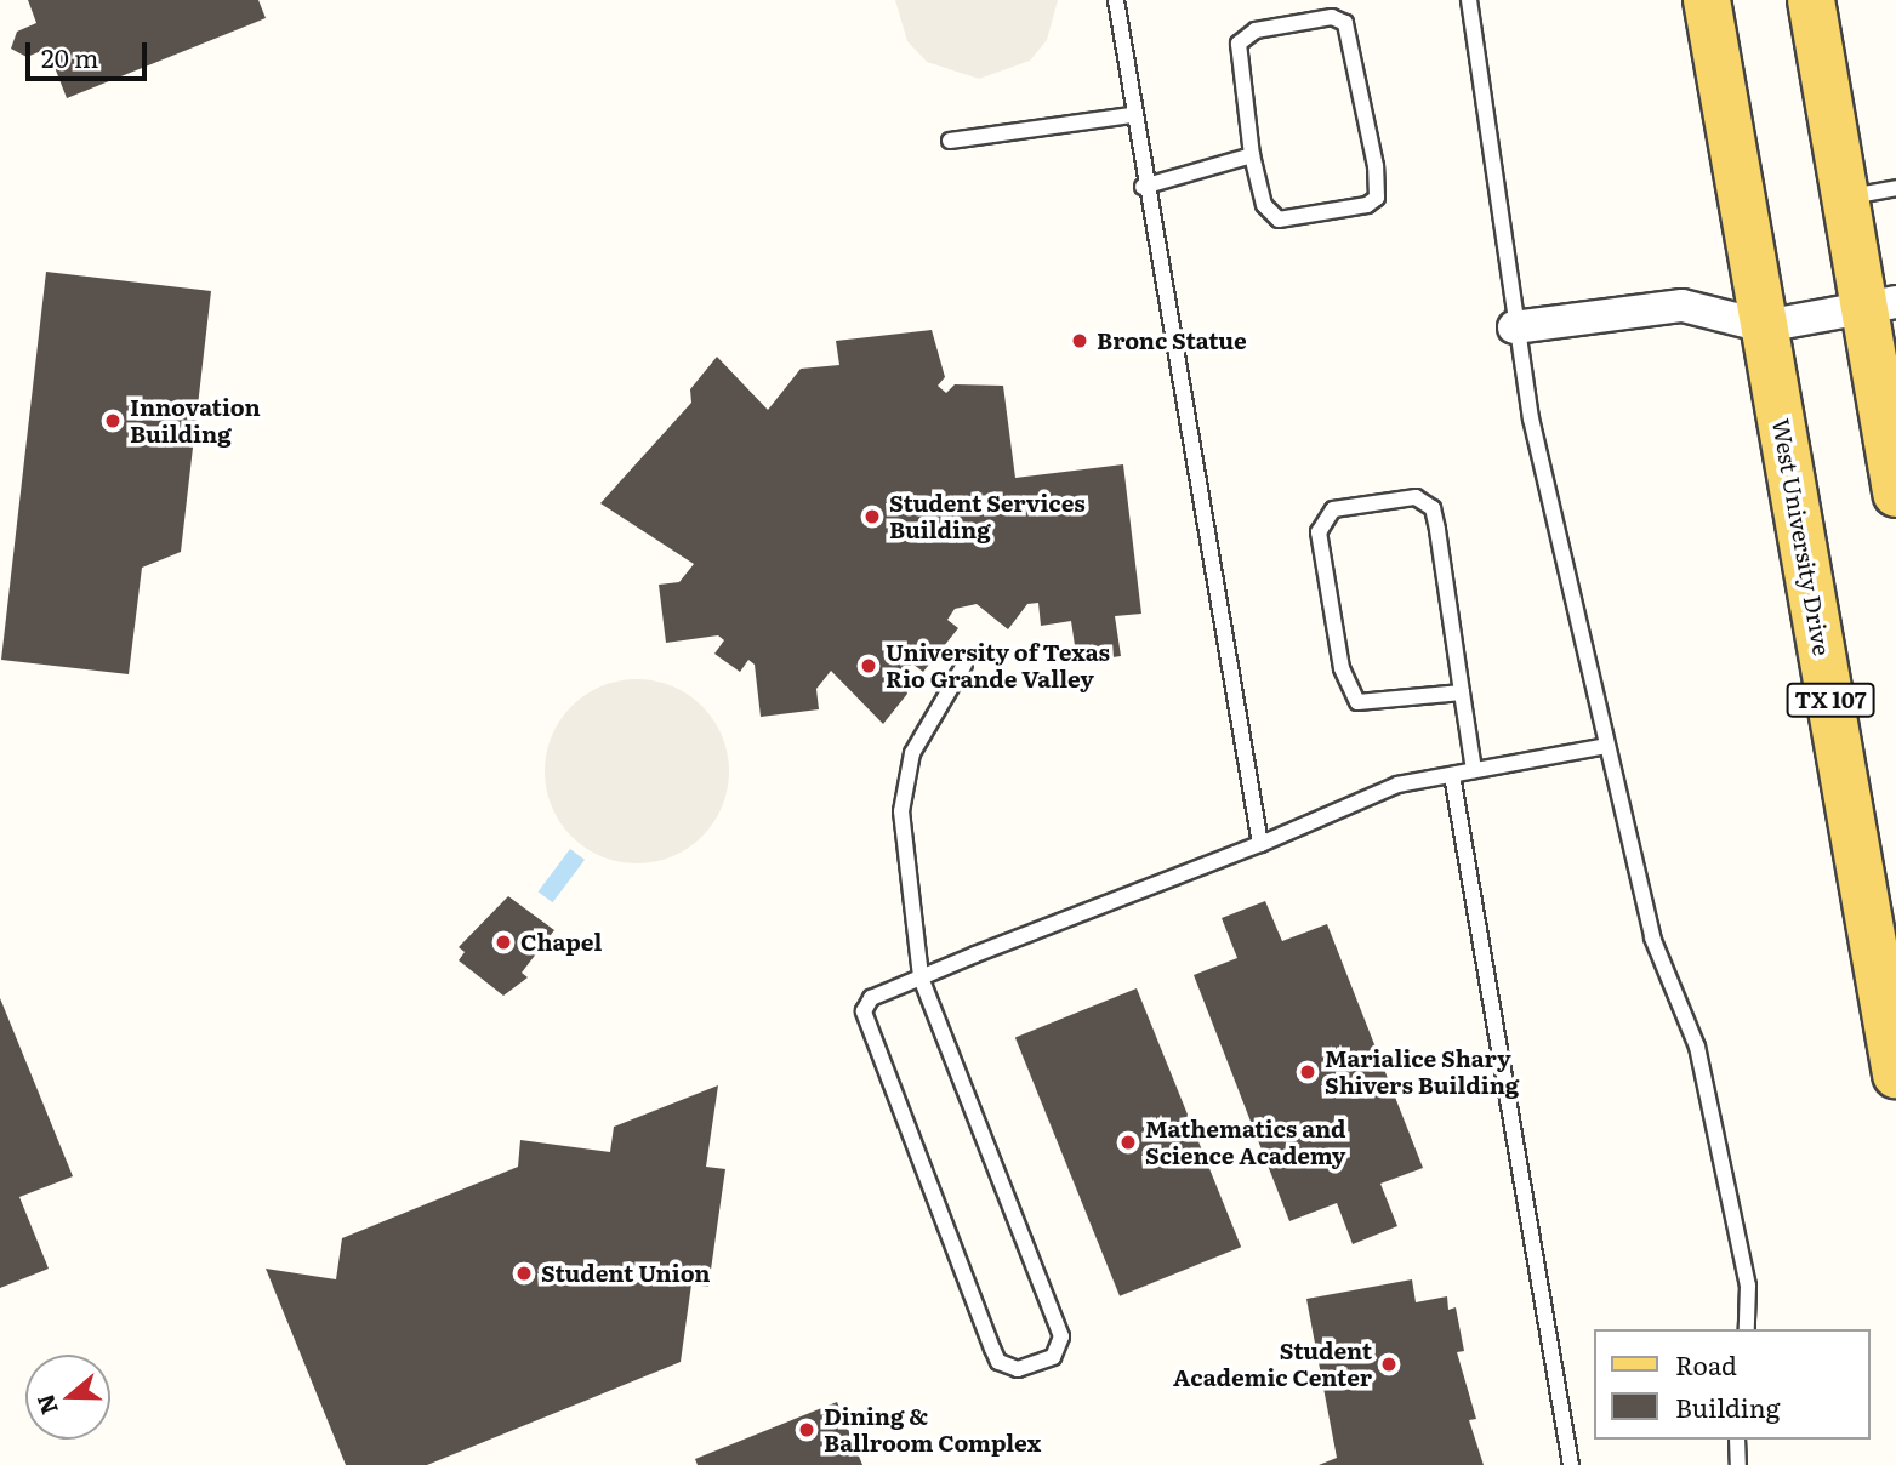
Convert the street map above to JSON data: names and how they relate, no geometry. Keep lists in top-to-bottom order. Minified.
{"streets":{"main road":["West University Drive","TX 107"]},"places":["Bronc Statue","Innovation Building","Student Services Building","University of Texas Rio Grande Valley","Chapel","Marialice Shary Shivers Building","Mathematics and Science Academy","Student Union","Student Academic Center","Dining & Ballroom Complex"],"legend":["Road","Building"],"scale_bar":"20 m","north":"left"}
